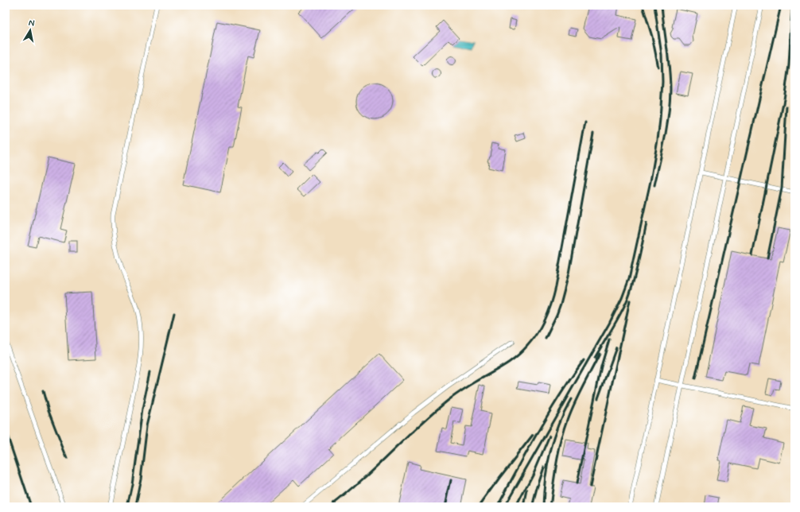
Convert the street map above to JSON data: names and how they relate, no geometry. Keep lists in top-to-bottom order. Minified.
{"north":"top"}
